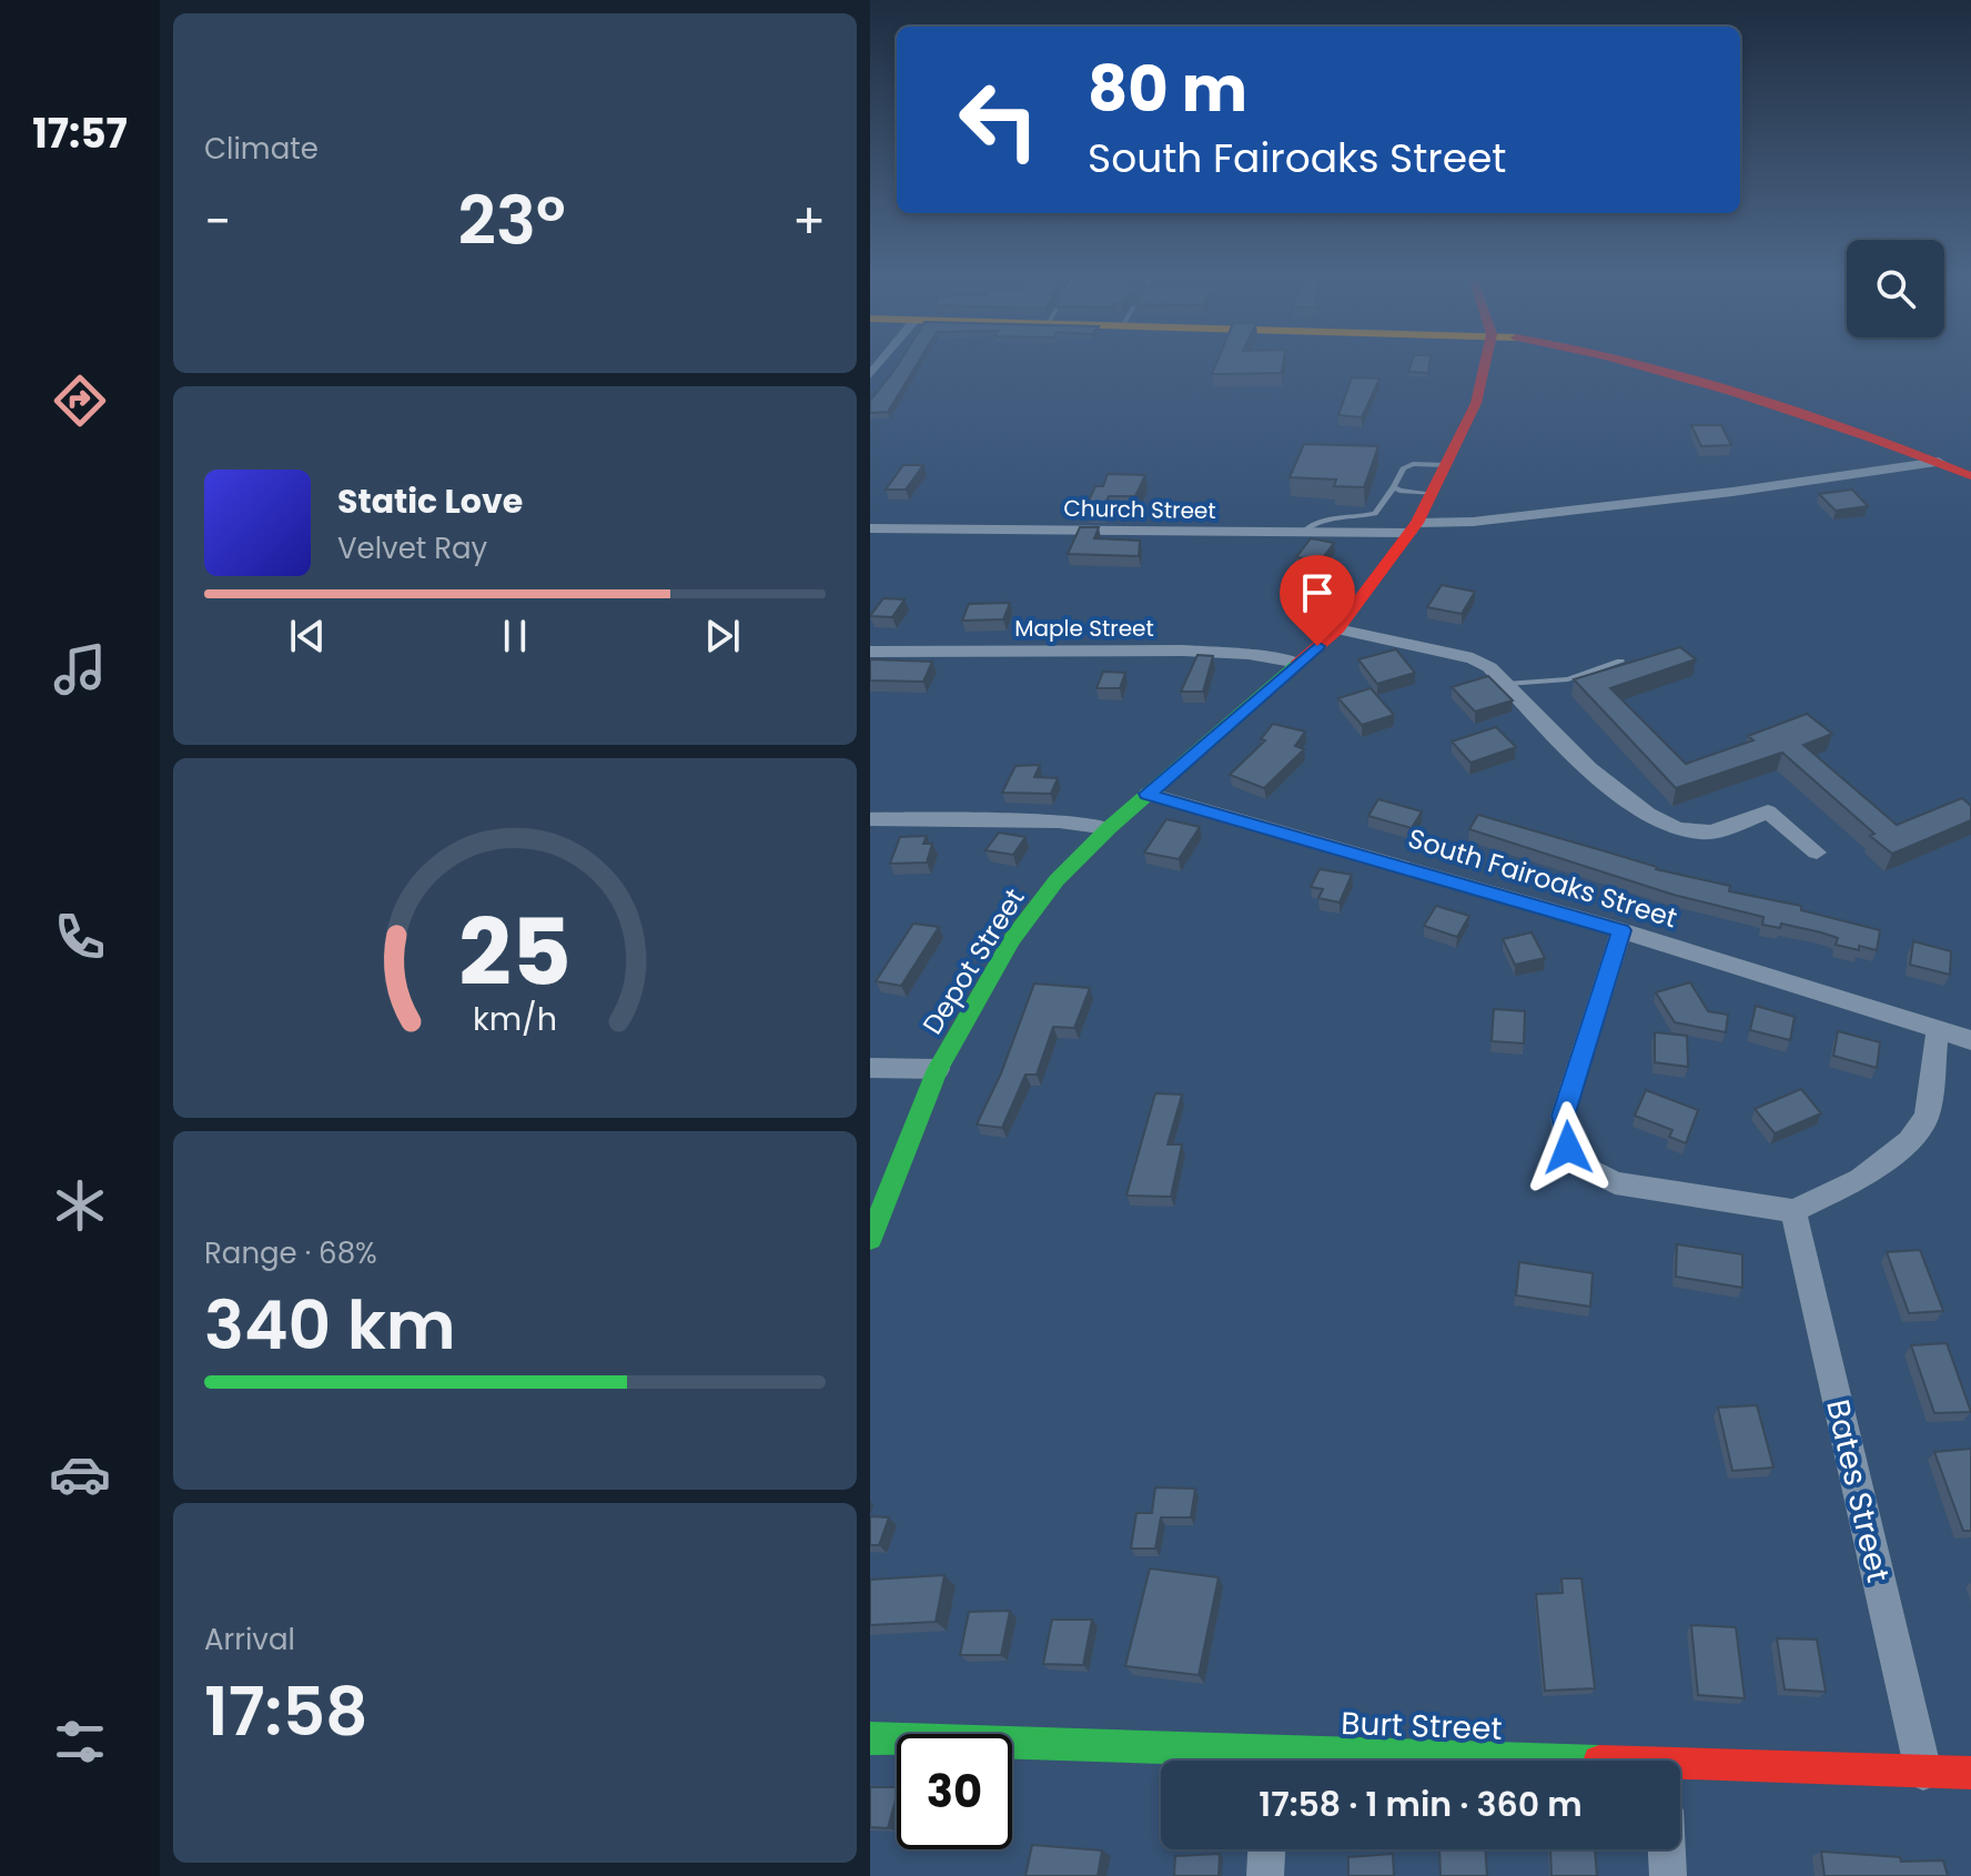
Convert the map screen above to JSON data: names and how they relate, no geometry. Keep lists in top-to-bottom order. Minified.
{"streets":{"street":["Church Street","Maple Street","South Fairoaks Street","Depot Street","Bates Street","Burt Street"]},"crossings":[["Church Street","Depot Street"],["Maple Street","Depot Street"],["South Fairoaks Street","Depot Street"],["Bates Street","Burt Street"]],"page":{"tabs":"17:57","tile":["Climate",["Range · 68%","340 km"],["Arrival","17:58"]],"turn":["80 m","South Fairoaks Street"],"heat":["−","23°","+"],"song":["Static Love","Velvet Ray"],"limit":"30","trip":"17:58 · 1 min · 360 m","gauge":["25","km/h"]}}
